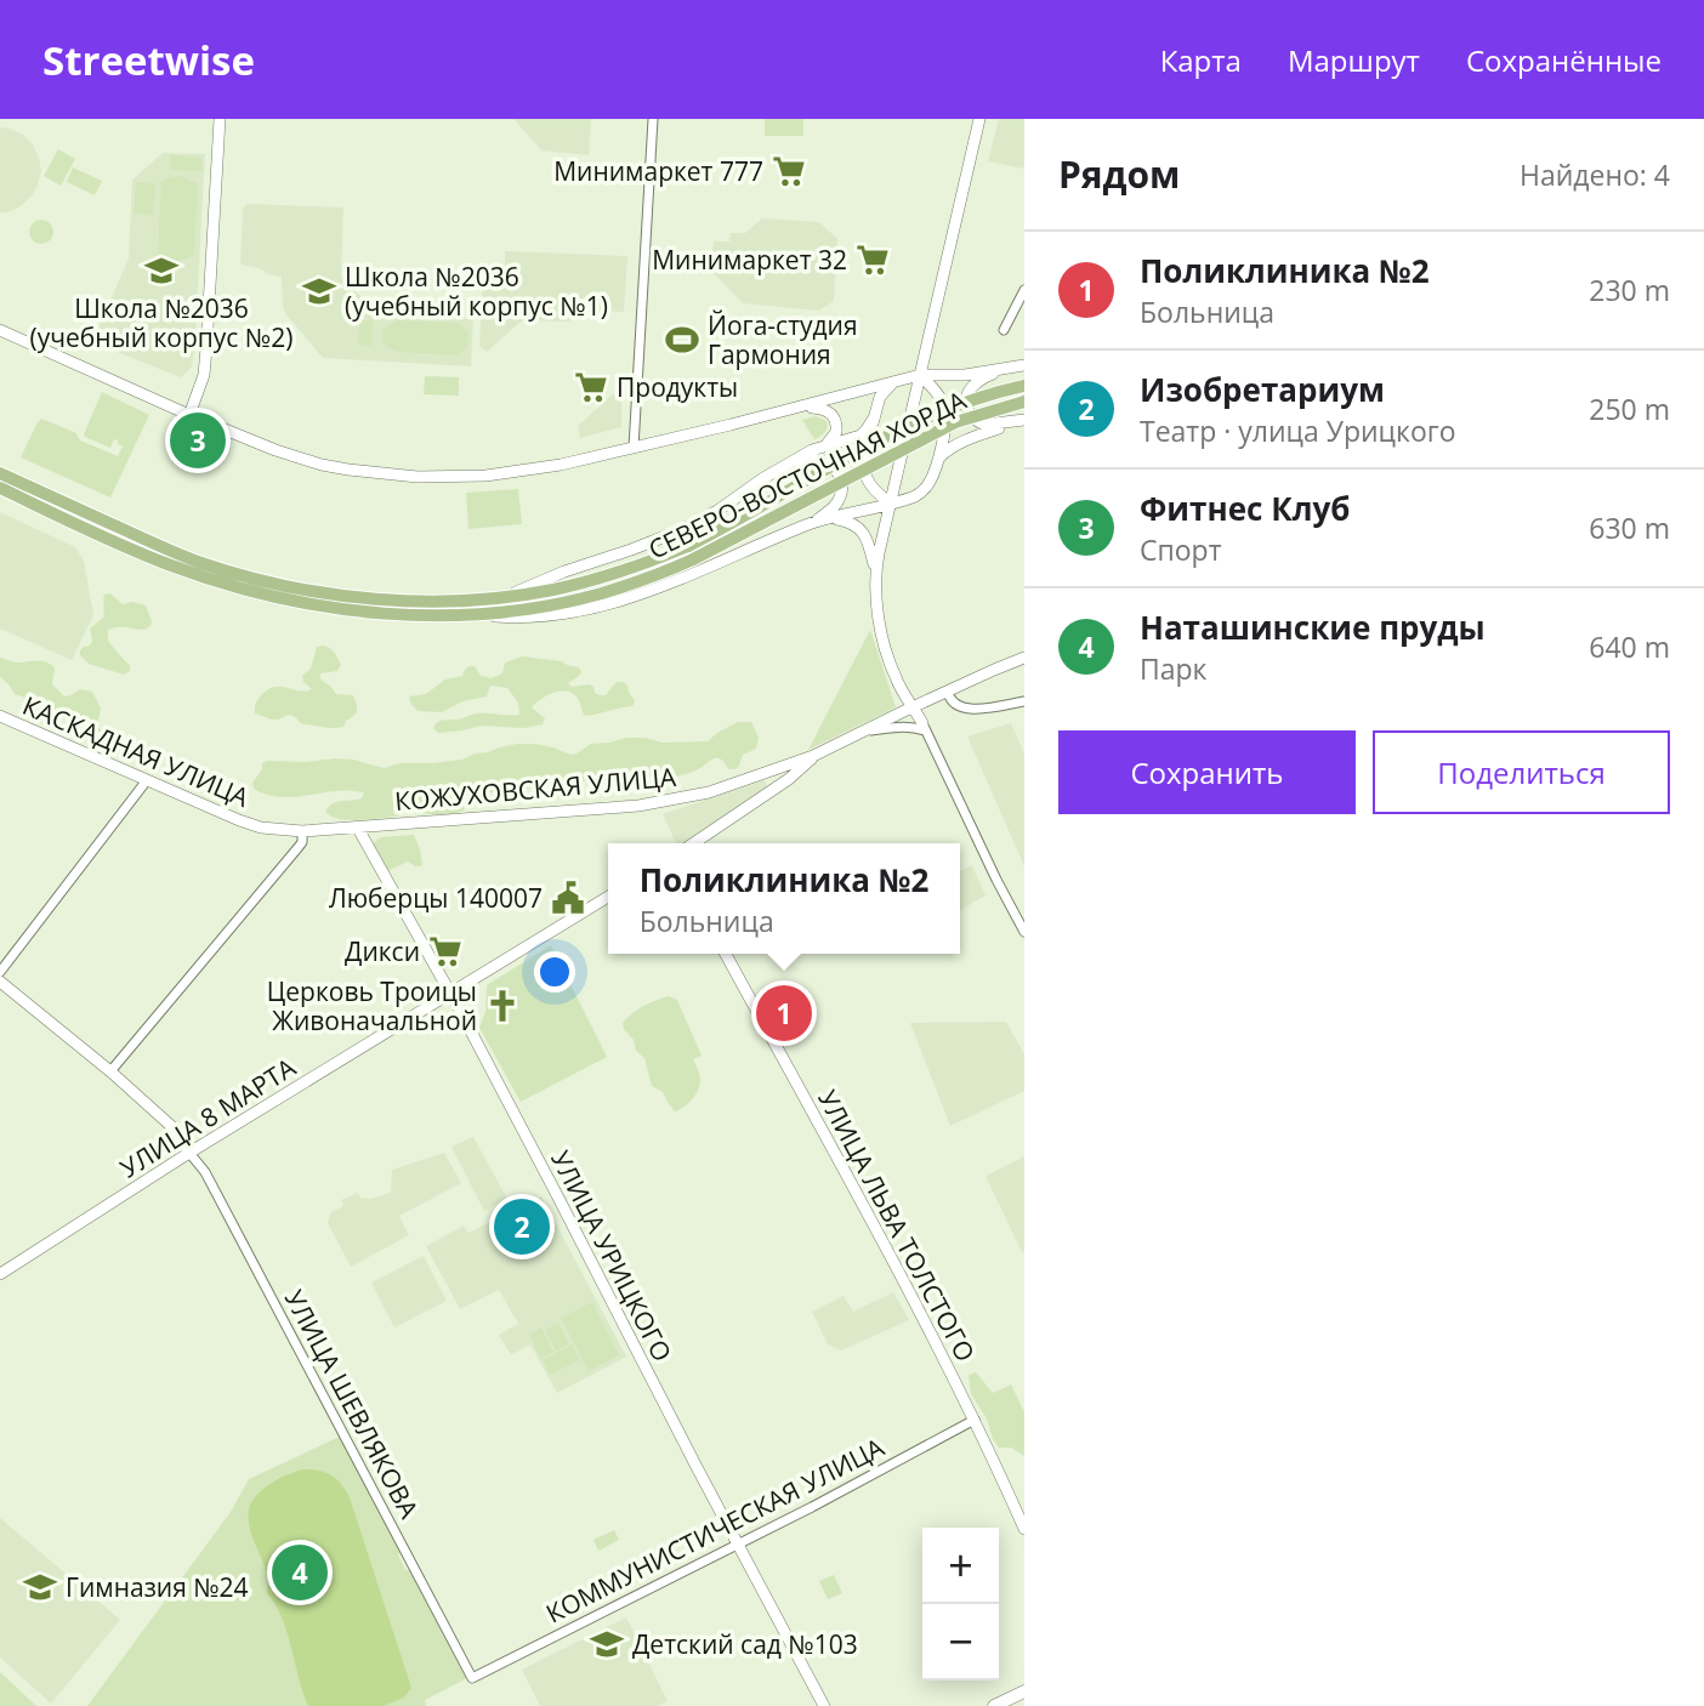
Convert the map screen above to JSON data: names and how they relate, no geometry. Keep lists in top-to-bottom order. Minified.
{"streets":{"highway":["СЕВЕРО-ВОСТОЧНАЯ ХОРДА"],"street":["КАСКАДНАЯ УЛИЦА","КОЖУХОВСКАЯ УЛИЦА","УЛИЦА 8 МАРТА","УЛИЦА ЛЬВА ТОЛСТОГО","УЛИЦА УРИЦКОГО","УЛИЦА ШЕВЛЯКОВА","КОММУНИСТИЧЕСКАЯ УЛИЦА"]},"crossings":[["КАСКАДНАЯ УЛИЦА","КОЖУХОВСКАЯ УЛИЦА"],["КАСКАДНАЯ УЛИЦА","УЛИЦА УРИЦКОГО"],["КОЖУХОВСКАЯ УЛИЦА","УЛИЦА УРИЦКОГО"],["УЛИЦА 8 МАРТА","УЛИЦА УРИЦКОГО"],["УЛИЦА 8 МАРТА","УЛИЦА ШЕВЛЯКОВА"],["УЛИЦА ЛЬВА ТОЛСТОГО","КОММУНИСТИЧЕСКАЯ УЛИЦА"],["УЛИЦА УРИЦКОГО","КОММУНИСТИЧЕСКАЯ УЛИЦА"],["УЛИЦА ШЕВЛЯКОВА","КОММУНИСТИЧЕСКАЯ УЛИЦА"]],"places":{"supermarket":["Минимаркет 777","Минимаркет 32","Продукты","Дикси"],"school or university":["Школа №2036 (учебный корпус №2)","Школа №2036 (учебный корпус №1)","Гимназия №24","Детский сад №103"],"sports":["Йога-студия Гармония"],"public building":["Люберцы 140007"],"church":["Церковь Троицы Живоначальной"]},"page":{"header":"Streetwise","nav":["Карта","Маршрут","Сохранённые"],"heading":["Рядом","Найдено: 4"],"list":[{"mark":"1","name":"Поликлиника №2","note":"Больница","value":"230 m"},{"mark":"2","name":"Изобретариум","note":"Театр · улица Урицкого","value":"250 m"},{"mark":"3","name":"Фитнес Клуб","note":"Спорт","value":"630 m"},{"mark":"4","name":"Наташинские пруды","note":"Парк","value":"640 m"}],"pins":["3","1","2","4"],"buttons":["Сохранить","Поделиться"],"popup":["Поликлиника №2","Больница"],"map_buttons":["+","−"]}}
